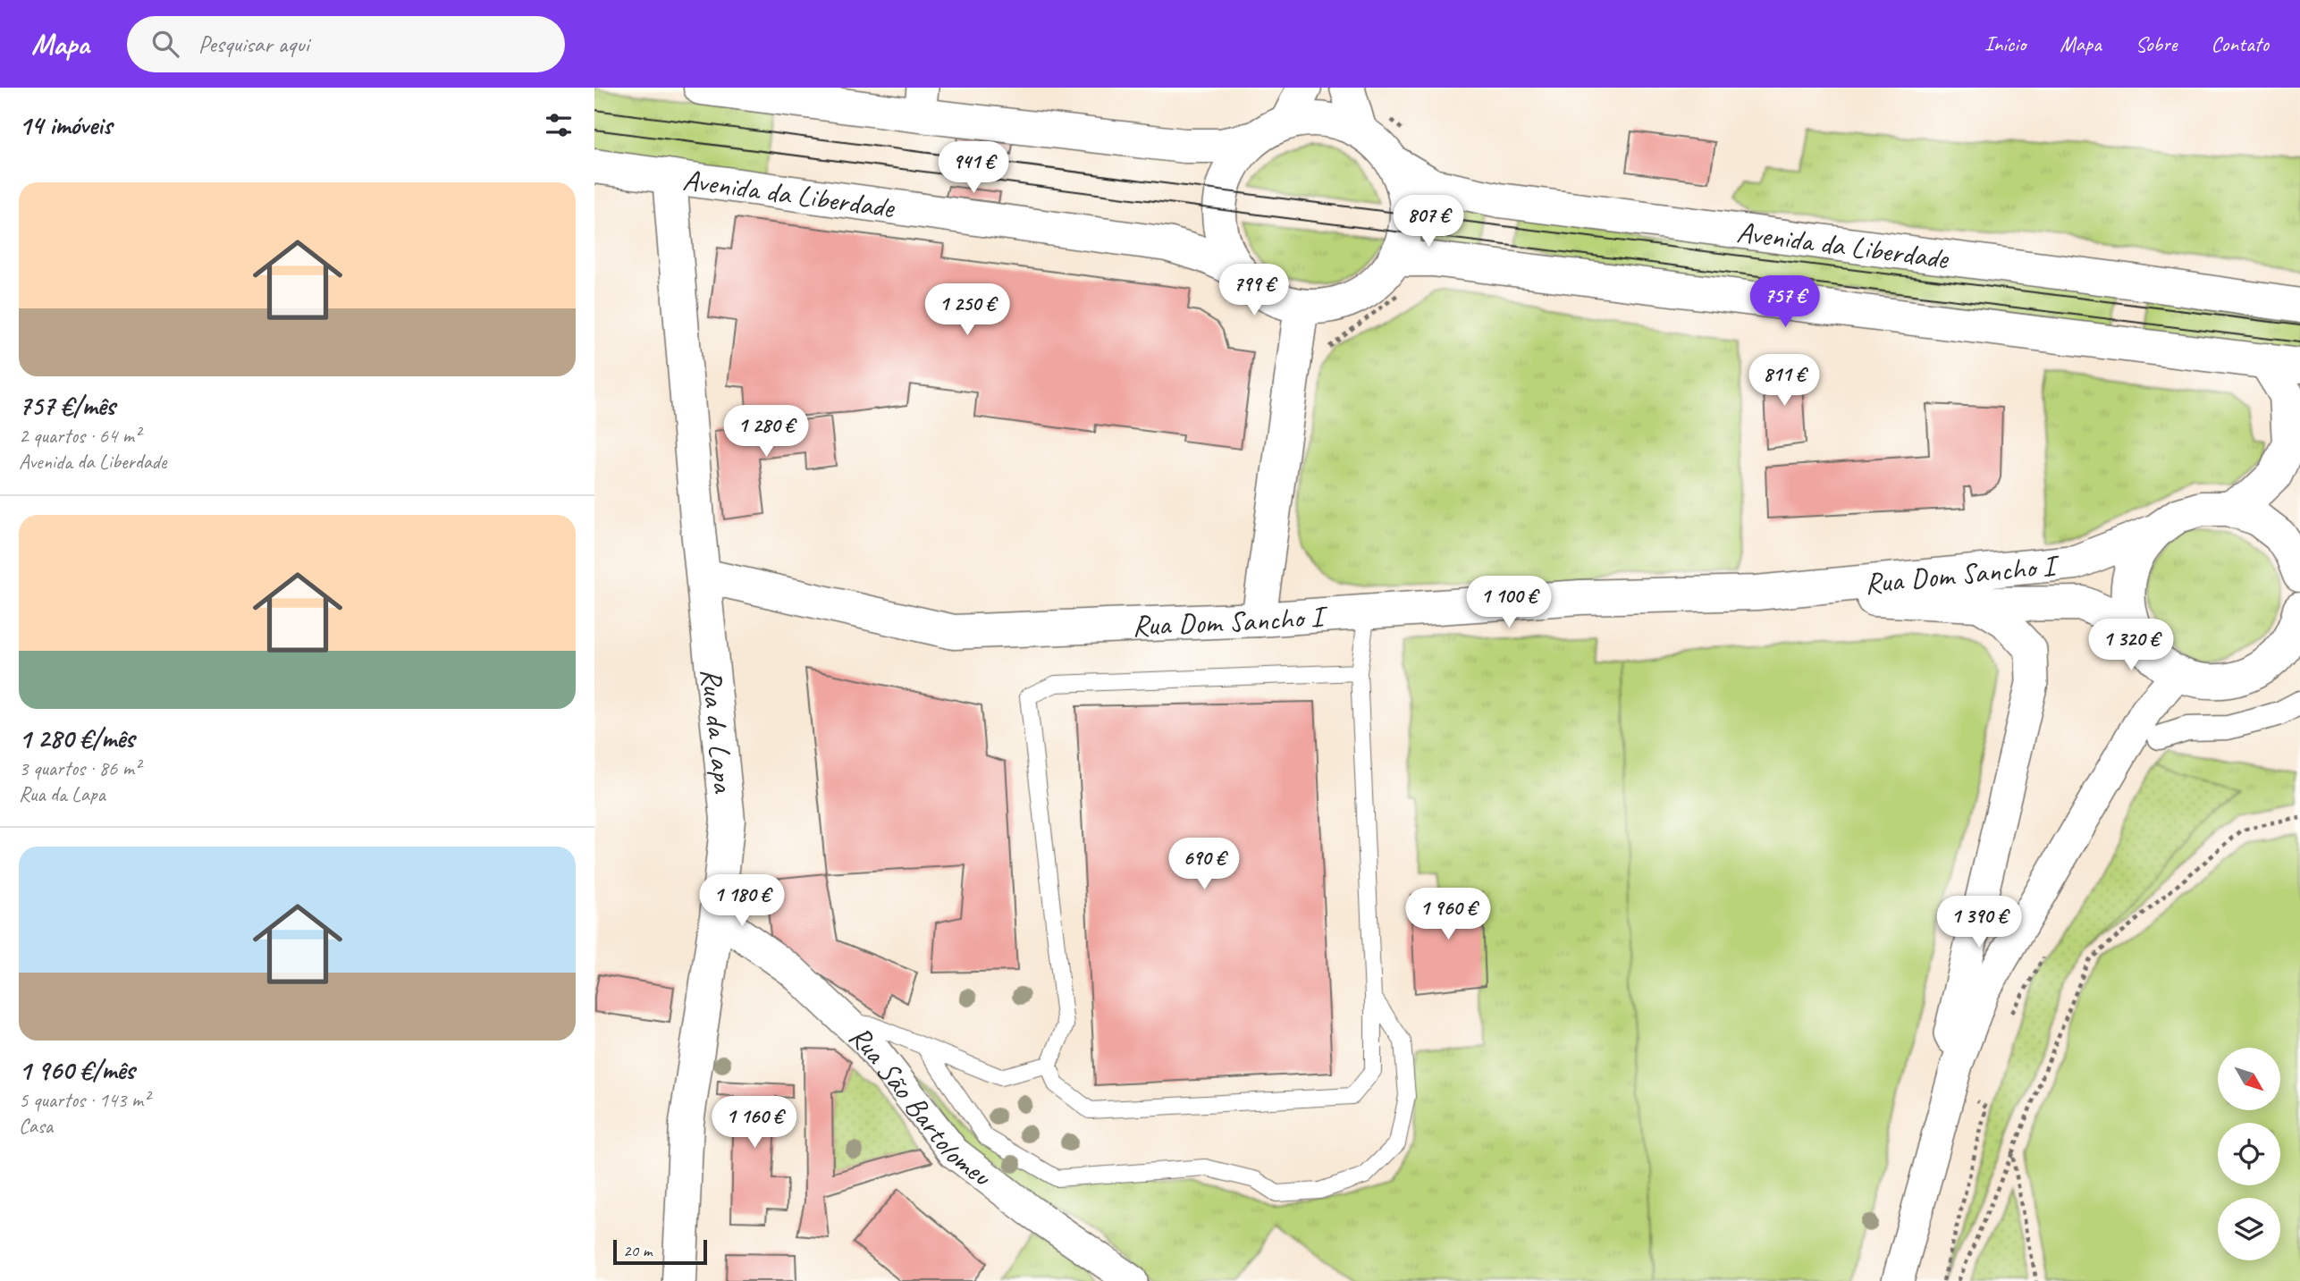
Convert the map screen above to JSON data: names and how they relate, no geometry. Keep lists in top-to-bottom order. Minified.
{"streets":{"street":["Avenida da Liberdade","Rua Dom Sancho I","Rua da Lapa","Rua São Bartolomeu"]},"crossings":[["Avenida da Liberdade","Rua da Lapa"],["Rua Dom Sancho I","Rua da Lapa"],["Rua da Lapa","Rua São Bartolomeu"]],"scale_bar":"20 m","north":"bottom right","page":{"header":"Mapa","search":"Pesquisar aqui","nav":["Início","Mapa","Sobre","Contato"],"heading":"14 imóveis","price":["941 €","807 €","799 €","757 €","1 250 €","811 €","1 280 €","1 100 €","1 320 €","690 €","1 180 €","1 960 €","1 390 €","1 160 €"],"list":[{"name":"757 €/mês","note":"2 quartos · 64 m² · Avenida da Liberdade"},{"name":"1 280 €/mês","note":"3 quartos · 86 m² · Rua da Lapa"},{"name":"1 960 €/mês","note":"5 quartos · 143 m² · Casa"}],"scale":"20 m"}}
